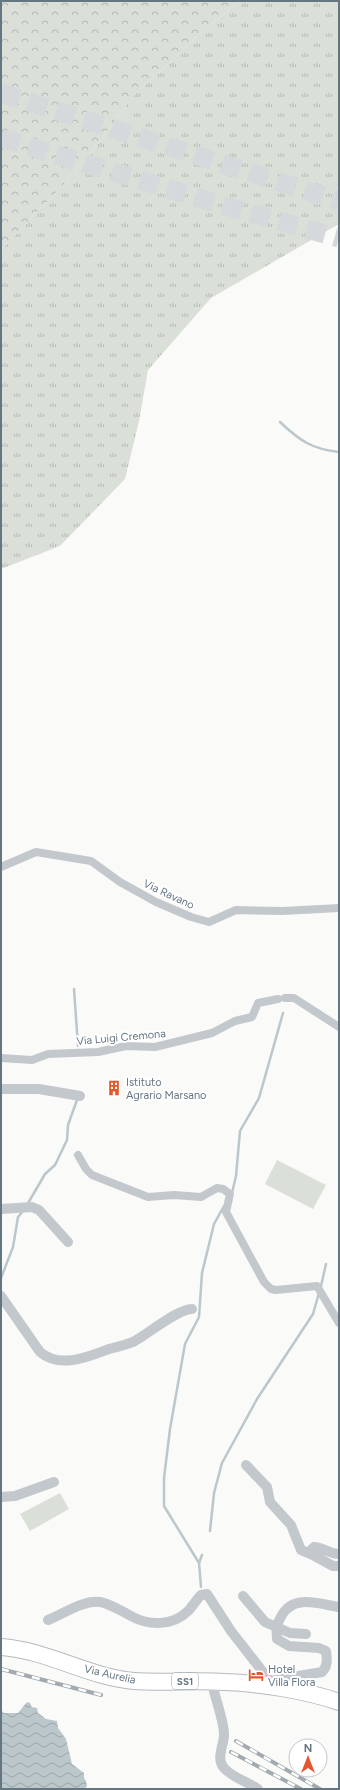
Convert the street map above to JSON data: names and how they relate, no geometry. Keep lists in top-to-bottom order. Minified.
{"streets":{"main road":["Via Aurelia","SS1"],"street":["Via Ravano","Via Luigi Cremona"]},"places":{"building":["Istituto Agrario Marsano"],"hotel":["Hotel Villa Flora"]},"north":"top"}
